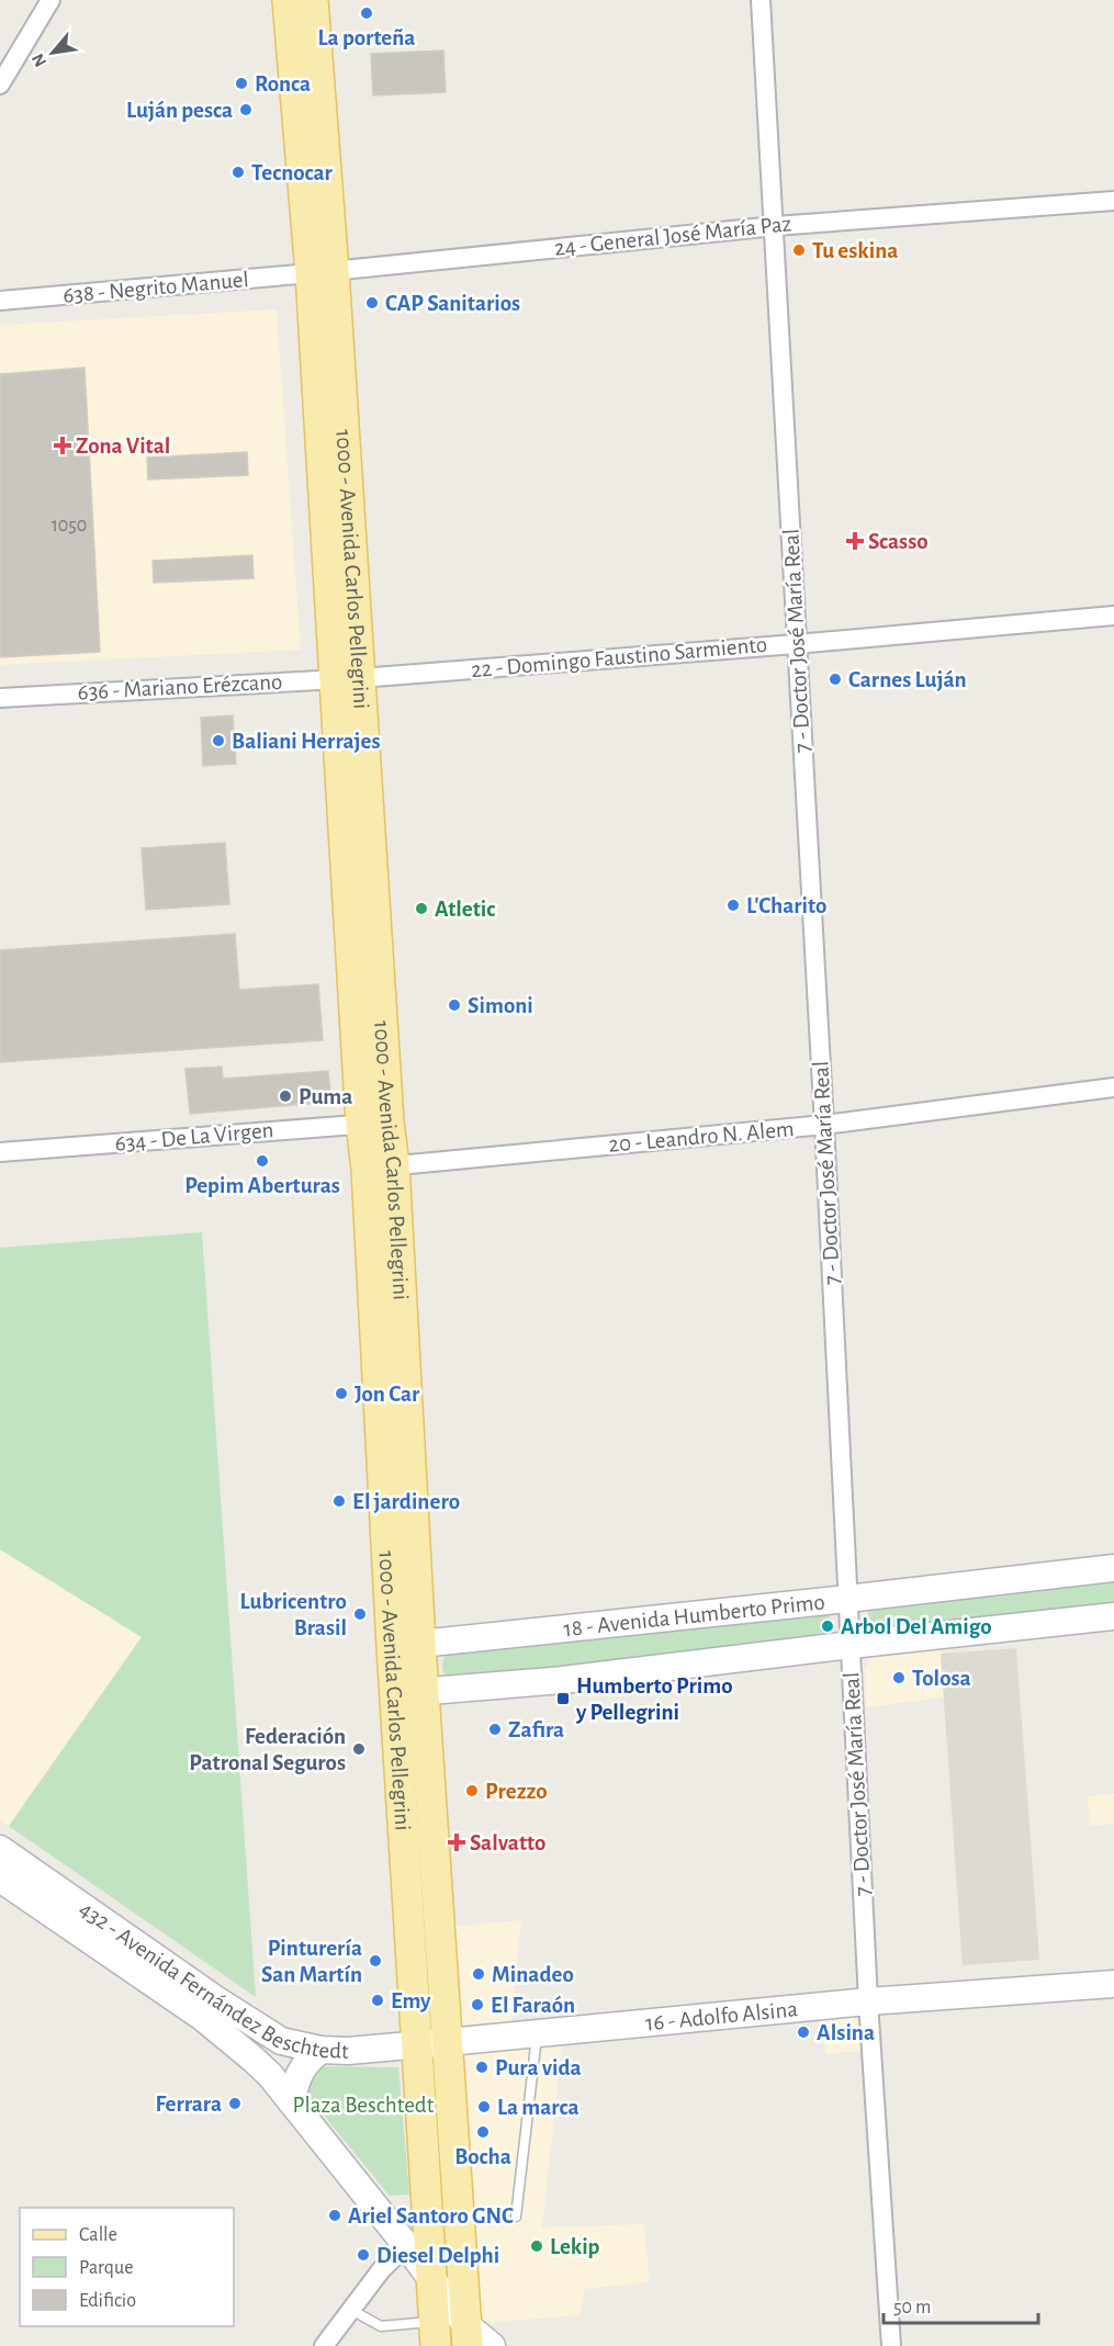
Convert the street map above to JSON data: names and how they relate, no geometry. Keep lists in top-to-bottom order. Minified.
{"streets":{"main road":["1000 - Avenida Carlos Pellegrini","18 - Avenida Humberto Primo","432 - Avenida Fernández Beschtedt","16 - Adolfo Alsina"],"street":["24 - General José María Paz","638 - Negrito Manuel","7 - Doctor José María Real","22 - Domingo Faustino Sarmiento","636 - Mariano Erézcano","634 - De La Virgen","20 - Leandro N. Alem"]},"crossings":[["24 - General José María Paz","638 - Negrito Manuel"],["24 - General José María Paz","1000 - Avenida Carlos Pellegrini"],["24 - General José María Paz","7 - Doctor José María Real"],["638 - Negrito Manuel","1000 - Avenida Carlos Pellegrini"],["1000 - Avenida Carlos Pellegrini","22 - Domingo Faustino Sarmiento"],["1000 - Avenida Carlos Pellegrini","636 - Mariano Erézcano"],["1000 - Avenida Carlos Pellegrini","634 - De La Virgen"],["1000 - Avenida Carlos Pellegrini","20 - Leandro N. Alem"],["1000 - Avenida Carlos Pellegrini","18 - Avenida Humberto Primo"],["1000 - Avenida Carlos Pellegrini","432 - Avenida Fernández Beschtedt"],["1000 - Avenida Carlos Pellegrini","16 - Adolfo Alsina"],["7 - Doctor José María Real","22 - Domingo Faustino Sarmiento"],["7 - Doctor José María Real","20 - Leandro N. Alem"],["7 - Doctor José María Real","18 - Avenida Humberto Primo"],["7 - Doctor José María Real","16 - Adolfo Alsina"],["22 - Domingo Faustino Sarmiento","636 - Mariano Erézcano"],["432 - Avenida Fernández Beschtedt","16 - Adolfo Alsina"]],"parks":["Plaza Beschtedt"],"places":{"other":["La porteña","Ronca","Luján pesca","Tecnocar","Tu eskina","CAP Sanitarios","Carnes Luján","Baliani Herrajes","L'Charito","Atletic","Simoni","Puma","Pepim Aberturas","Jon Car","El jardinero","Lubricentro Brasil","Arbol Del Amigo","Tolosa","Zafira","Federación Patronal Seguros","Prezzo","Pinturería San Martín","Minadeo","Emy","El Faraón","Alsina","Pura vida","Ferrara","La marca","Bocha","Ariel Santoro GNC","Lekip","Diesel Delphi"],"health":["Zona Vital","Scasso","Salvatto"],"transit":["Humberto Primo y Pellegrini"]},"house_numbers":["1050"],"legend":["Calle","Parque","Edificio"],"scale_bar":"50 m","north":"bottom left"}
